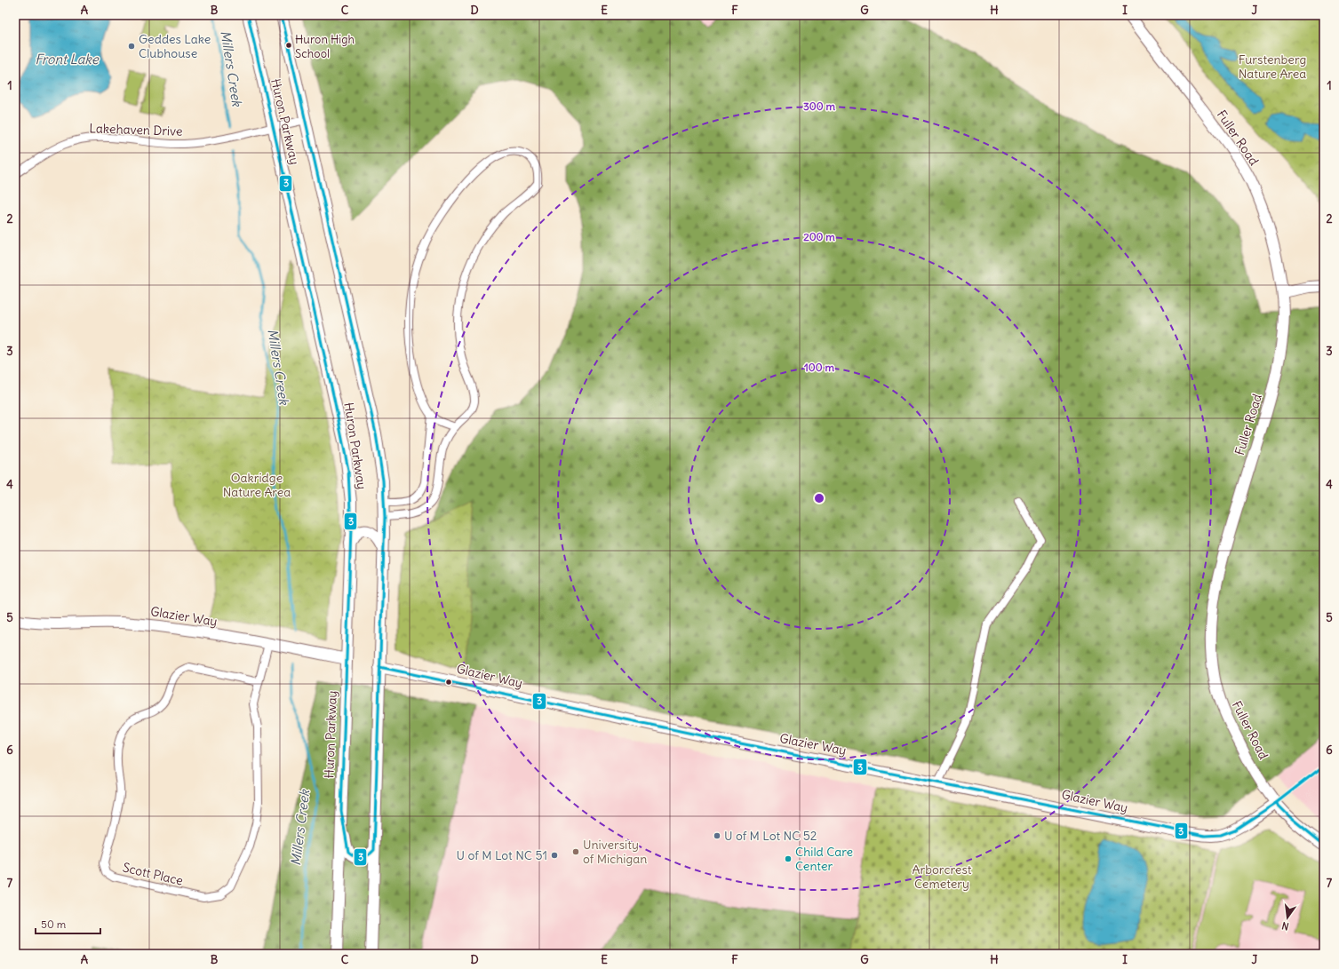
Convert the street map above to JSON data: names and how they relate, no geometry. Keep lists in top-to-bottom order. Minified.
{"streets":{"main road":["Huron Parkway","Fuller Road","Glazier Way"],"street":["Lakehaven Drive","Scott Place"]},"crossings":[["Huron Parkway","Lakehaven Drive"],["Huron Parkway","Glazier Way"],["Fuller Road","Glazier Way"],["Glazier Way","Scott Place"]],"water":["Front Lake","Millers Creek"],"parks":["Furstenberg Nature Area","Oakridge Nature Area","Arborcrest Cemetery"],"places":["Huron High School","Geddes Lake Clubhouse","U of M Lot NC 52","University of Michigan","U of M Lot NC 51","Child Care Center"],"lines":["transit line 3"],"scale_bar":"50 m","north":"bottom","grid":{"columns":["A","B","C","D","E","F","G","H","I","J"],"rows":["1","2","3","4","5","6","7"]},"rings":["300 m","200 m","100 m"]}
